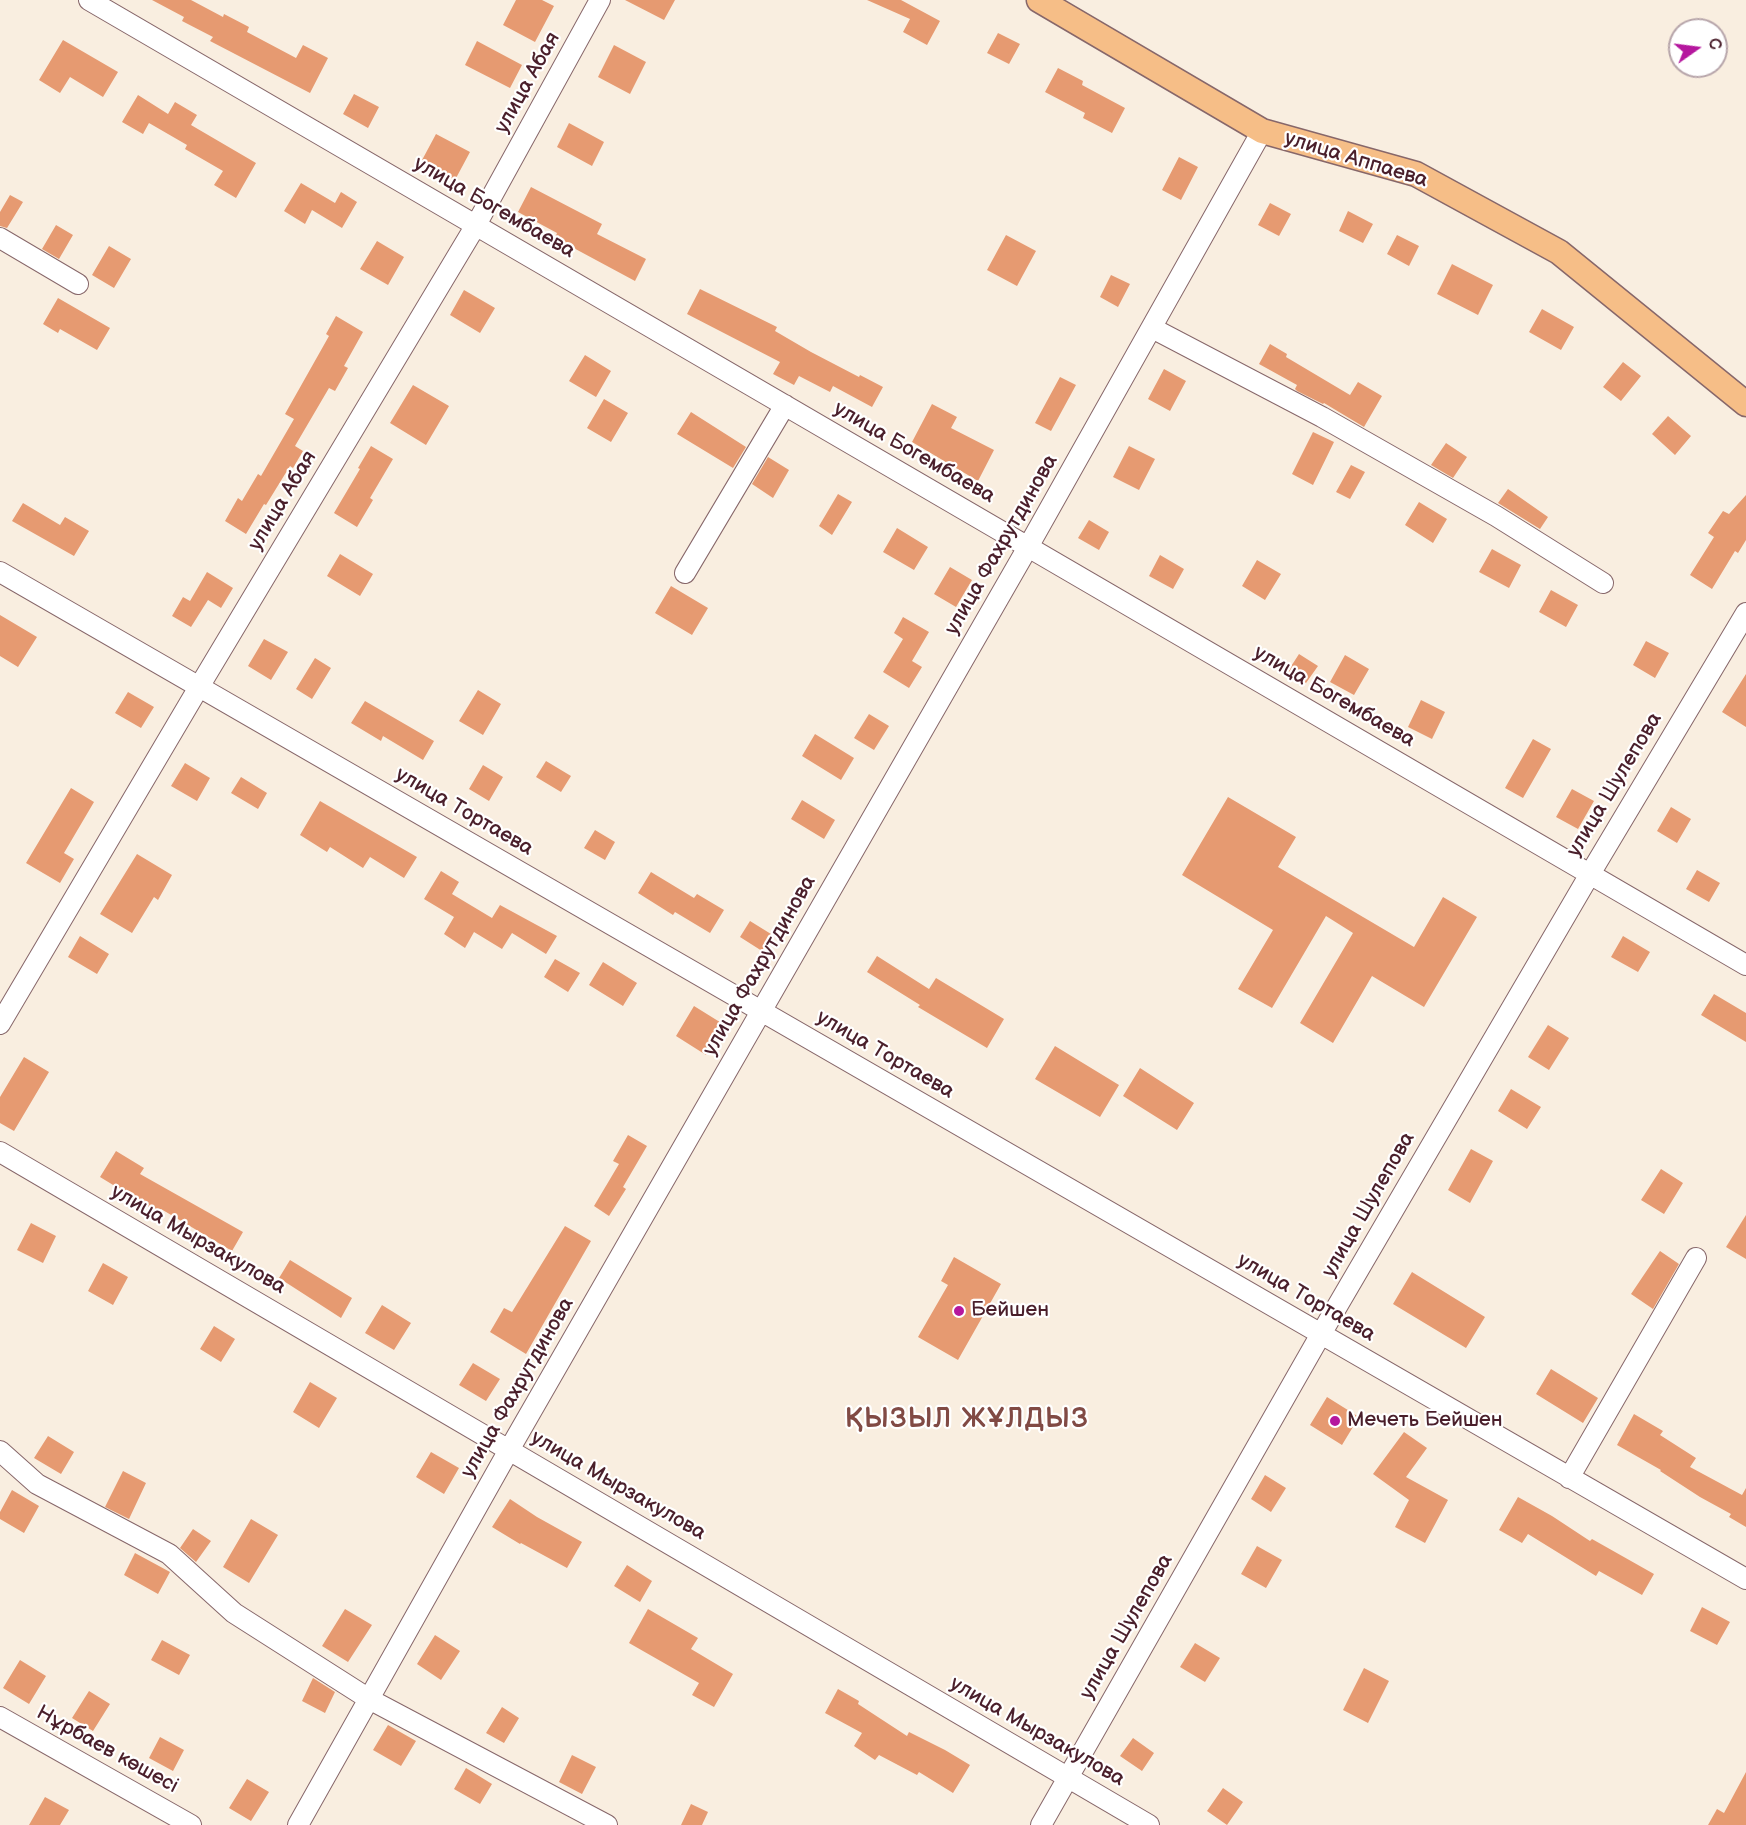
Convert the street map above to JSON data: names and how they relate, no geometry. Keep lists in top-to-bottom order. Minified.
{"streets":{"main road":["улица Аппаева"],"street":["улица Абая","улица Богембаева","улица Фахрутдинова","улица Шулепова","улица Тортаева","улица Мырзакулова","Нұрбаев көшесі"]},"crossings":[["улица Абая","улица Богембаева"],["улица Абая","улица Тортаева"],["улица Аппаева","улица Фахрутдинова"],["улица Богембаева","улица Фахрутдинова"],["улица Богембаева","улица Шулепова"],["улица Фахрутдинова","улица Тортаева"],["улица Фахрутдинова","улица Мырзакулова"],["улица Шулепова","улица Тортаева"],["улица Шулепова","улица Мырзакулова"]],"districts":["ҚЫЗЫЛ ЖҰЛДЫЗ"],"places":["Бейшен","Мечеть Бейшен"],"north":"right"}
